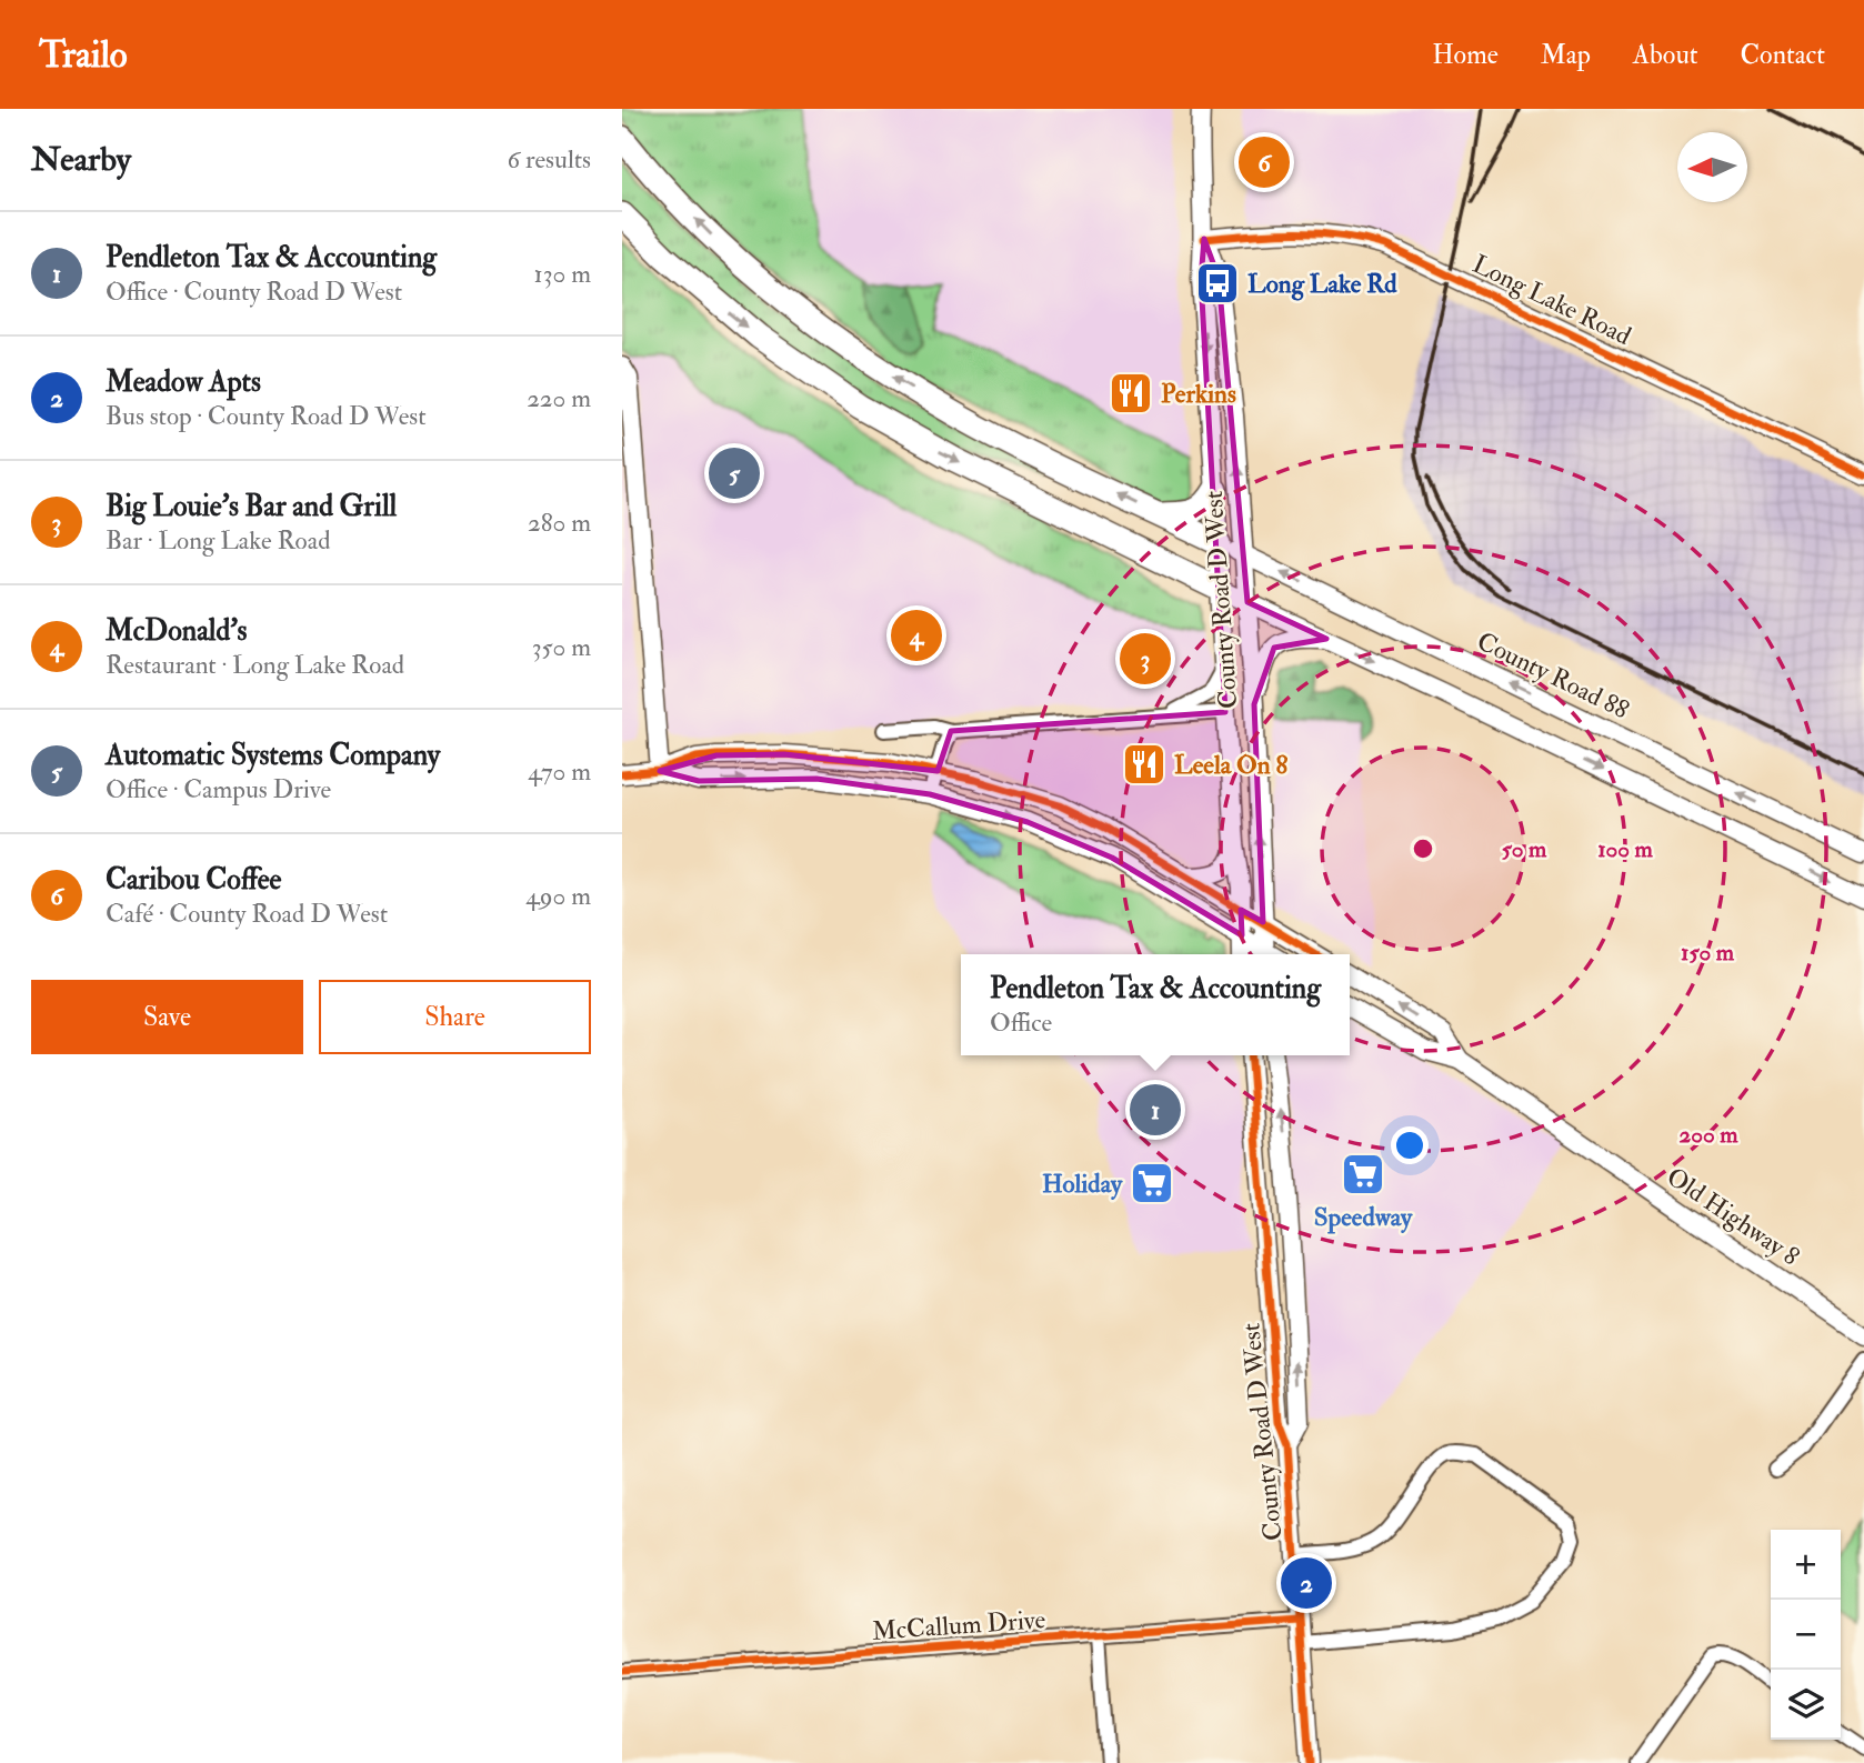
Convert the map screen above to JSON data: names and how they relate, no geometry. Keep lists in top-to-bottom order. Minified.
{"streets":{"main road":["Long Lake Road","County Road D West","County Road 88","Old Highway 8"],"street":["McCallum Drive"]},"crossings":[["Long Lake Road","County Road D West"],["County Road D West","County Road 88"],["County Road D West","McCallum Drive"]],"places":{"bus stop":["Long Lake Rd"],"restaurant":["Perkins","Leela On 8"],"supermarket":["Speedway","Holiday"]},"north":"left","page":{"header":"Trailo","nav":["Home","Map","About","Contact"],"heading":["Nearby","6 results"],"pins":["6","5","4","3","1","2"],"list":[{"mark":"1","name":"Pendleton Tax & Accounting","note":"Office · County Road D West","value":"130 m"},{"mark":"2","name":"Meadow Apts","note":"Bus stop · County Road D West","value":"220 m"},{"mark":"3","name":"Big Louie's Bar and Grill","note":"Bar · Long Lake Road","value":"280 m"},{"mark":"4","name":"McDonald's","note":"Restaurant · Long Lake Road","value":"350 m"},{"mark":"5","name":"Automatic Systems Company","note":"Office · Campus Drive","value":"470 m"},{"mark":"6","name":"Caribou Coffee","note":"Café · County Road D West","value":"490 m"}],"popup":["Pendleton Tax & Accounting","Office"],"buttons":["Save","Share"],"map_buttons":["+","−"]},"rings":["50 m","100 m","150 m","200 m"]}
